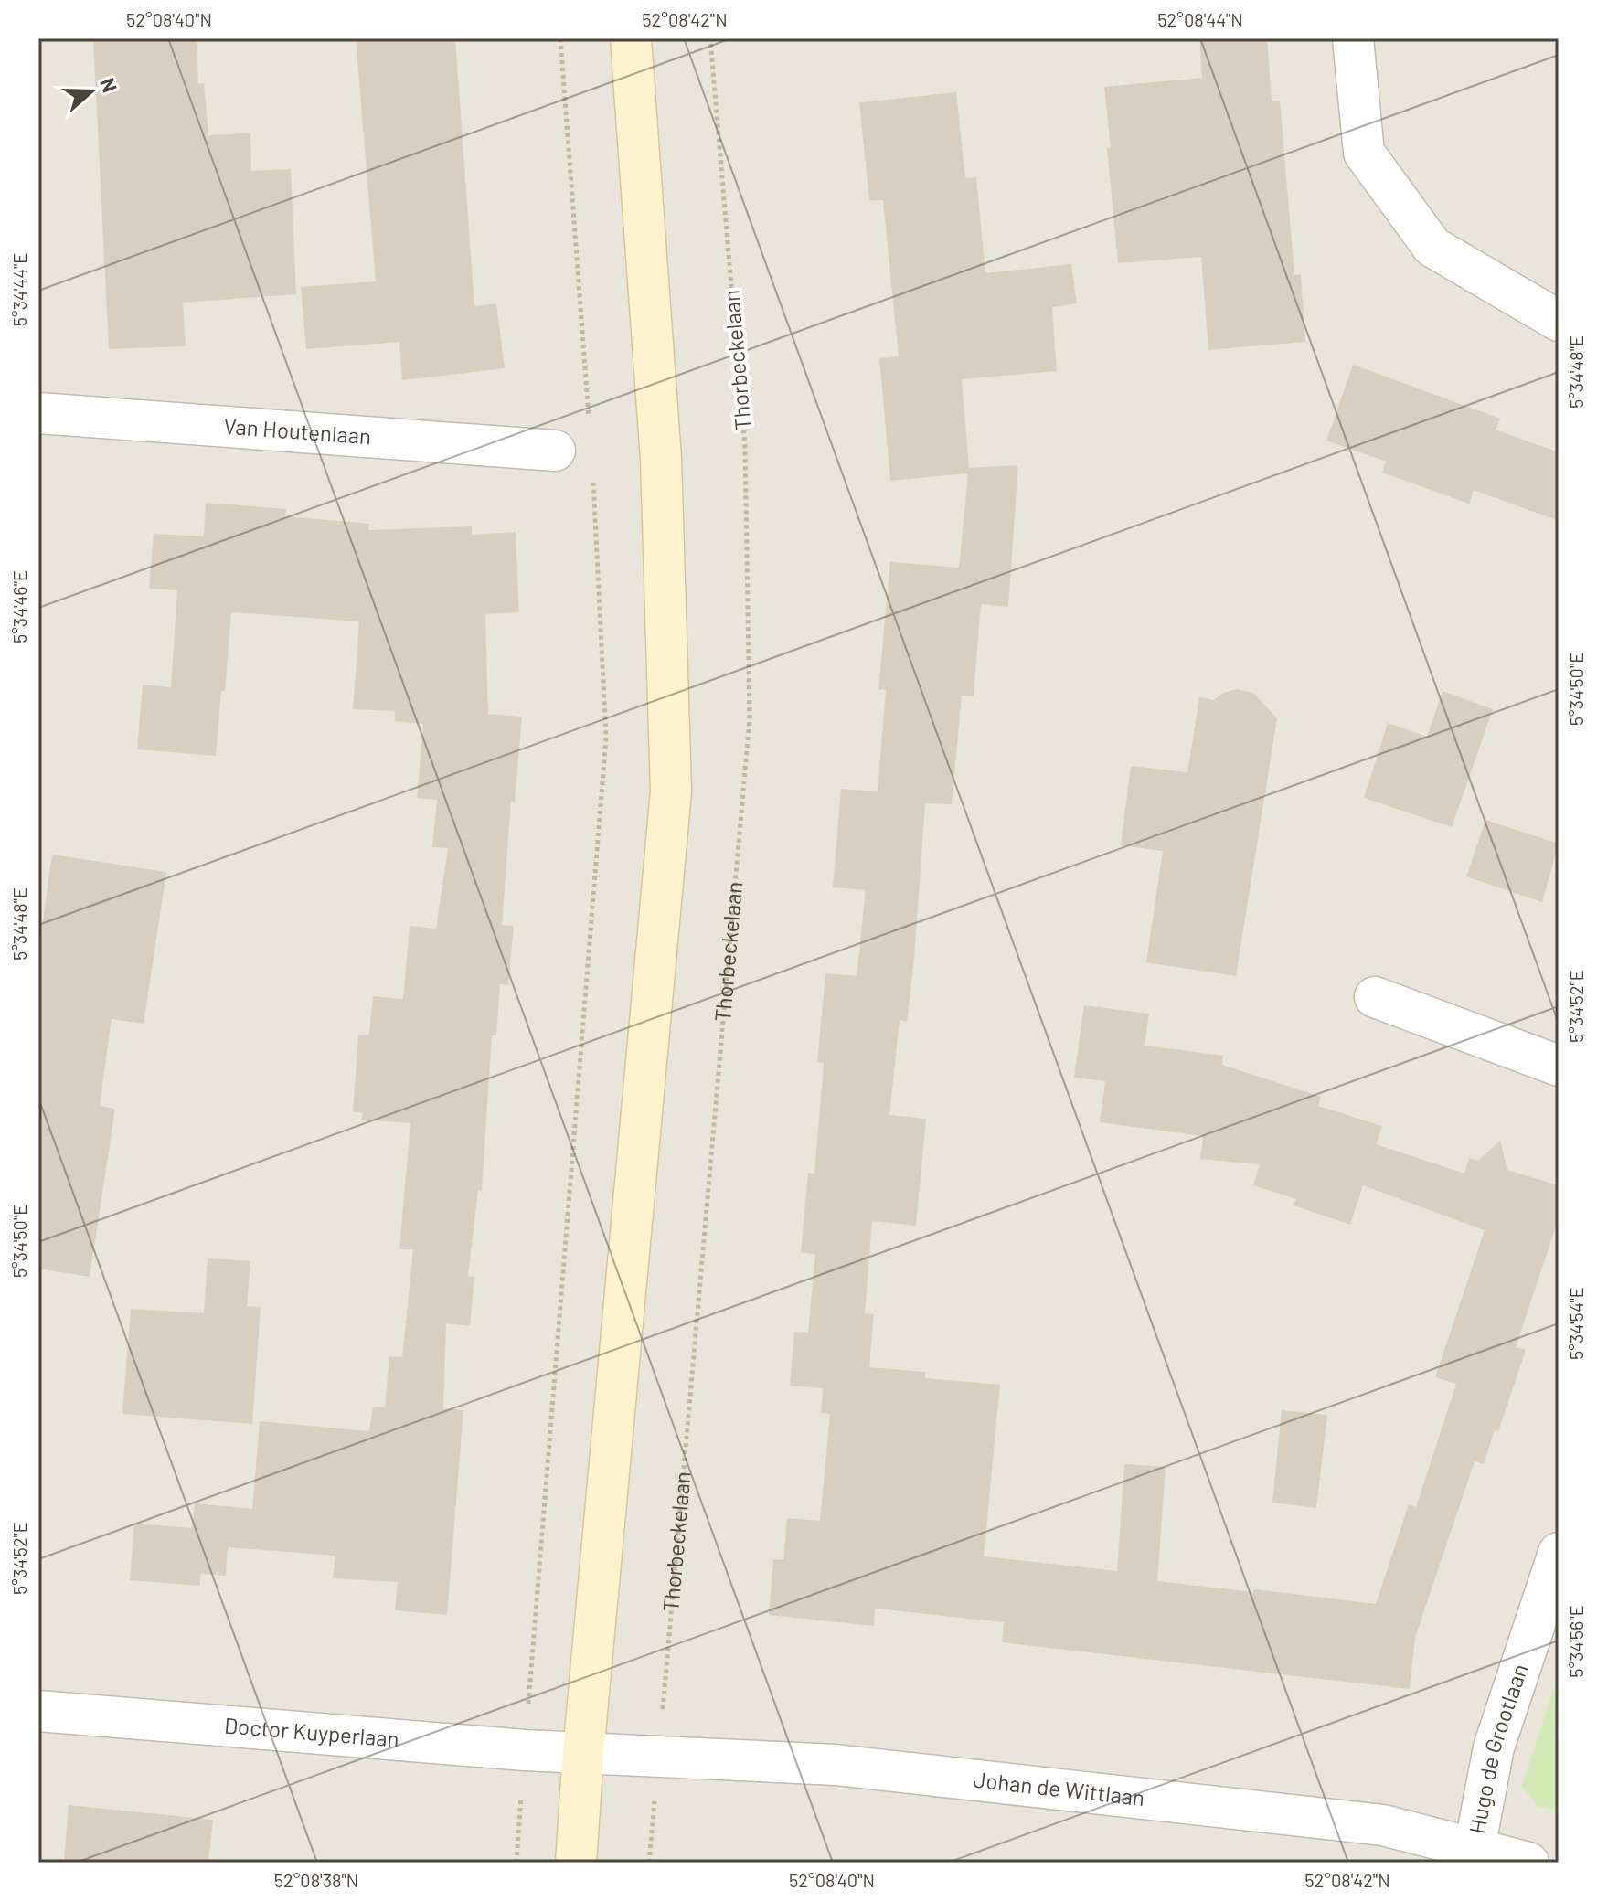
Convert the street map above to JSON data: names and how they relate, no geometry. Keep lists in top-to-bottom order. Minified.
{"streets":{"street":["Van Houtenlaan","Doctor Kuyperlaan","Hugo de Grootlaan","Johan de Wittlaan"],"path":["Thorbeckelaan"]},"crossings":[["Thorbeckelaan","Johan de Wittlaan"],["Doctor Kuyperlaan","Johan de Wittlaan"],["Hugo de Grootlaan","Johan de Wittlaan"]],"north":"right","coordinates":["52°08'40\"N","52°08'42\"N","52°08'44\"N","5°34'44\"E","5°34'48\"E","5°34'46\"E","5°34'50\"E","5°34'52\"E","5°34'54\"E","5°34'56\"E","52°08'38\"N"]}
